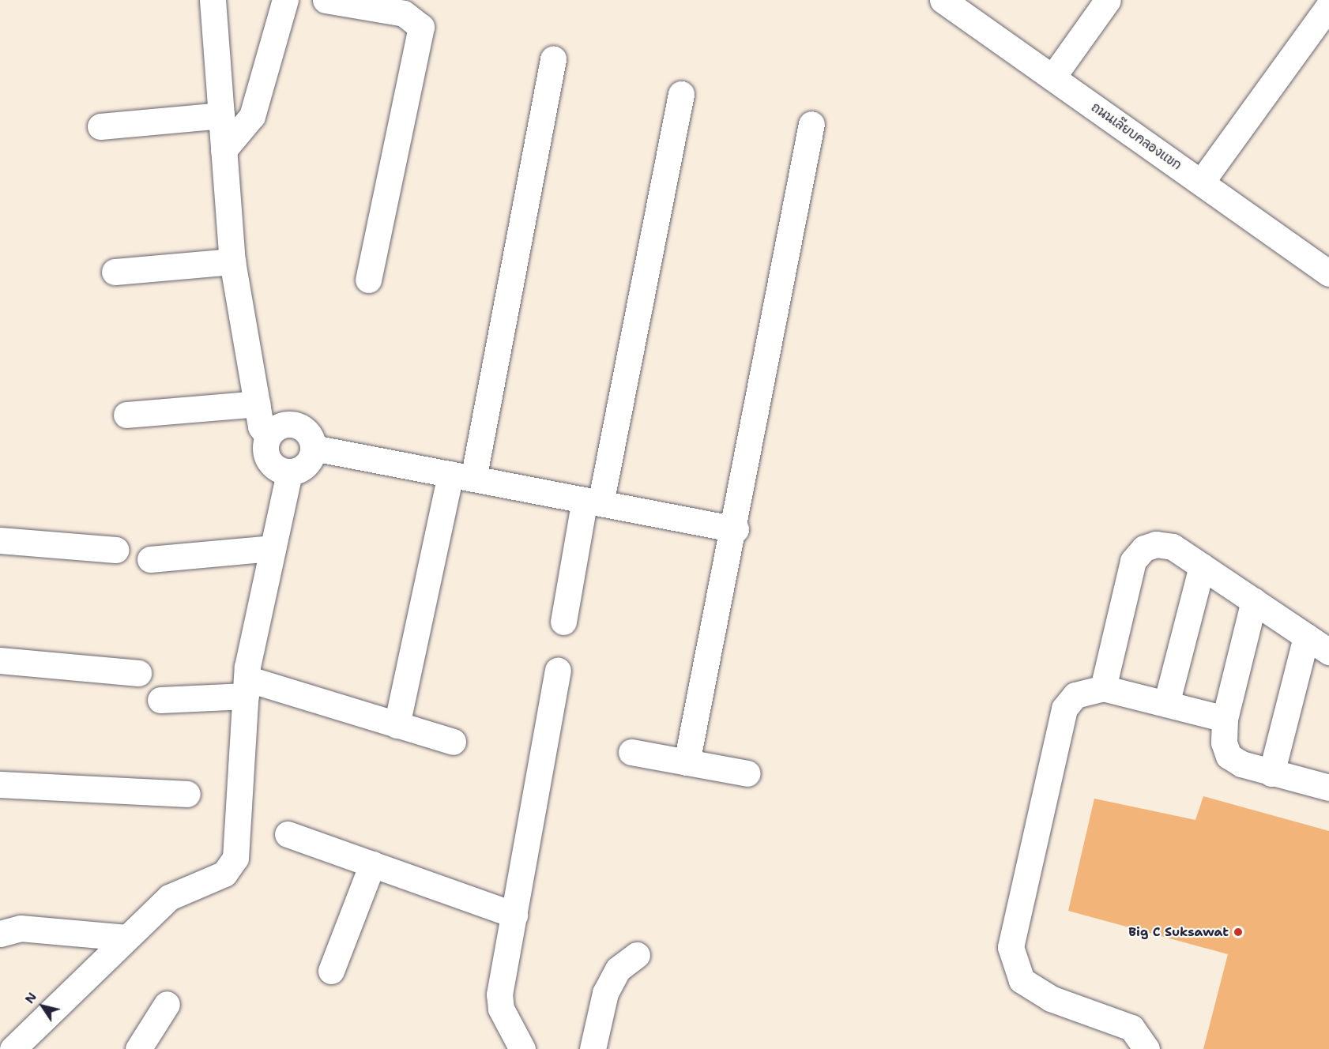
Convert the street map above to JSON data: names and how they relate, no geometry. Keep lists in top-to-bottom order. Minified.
{"streets":{"street":["ถนนเลียบคลองแขก"]},"places":["Big C Suksawat"],"north":"top left"}
